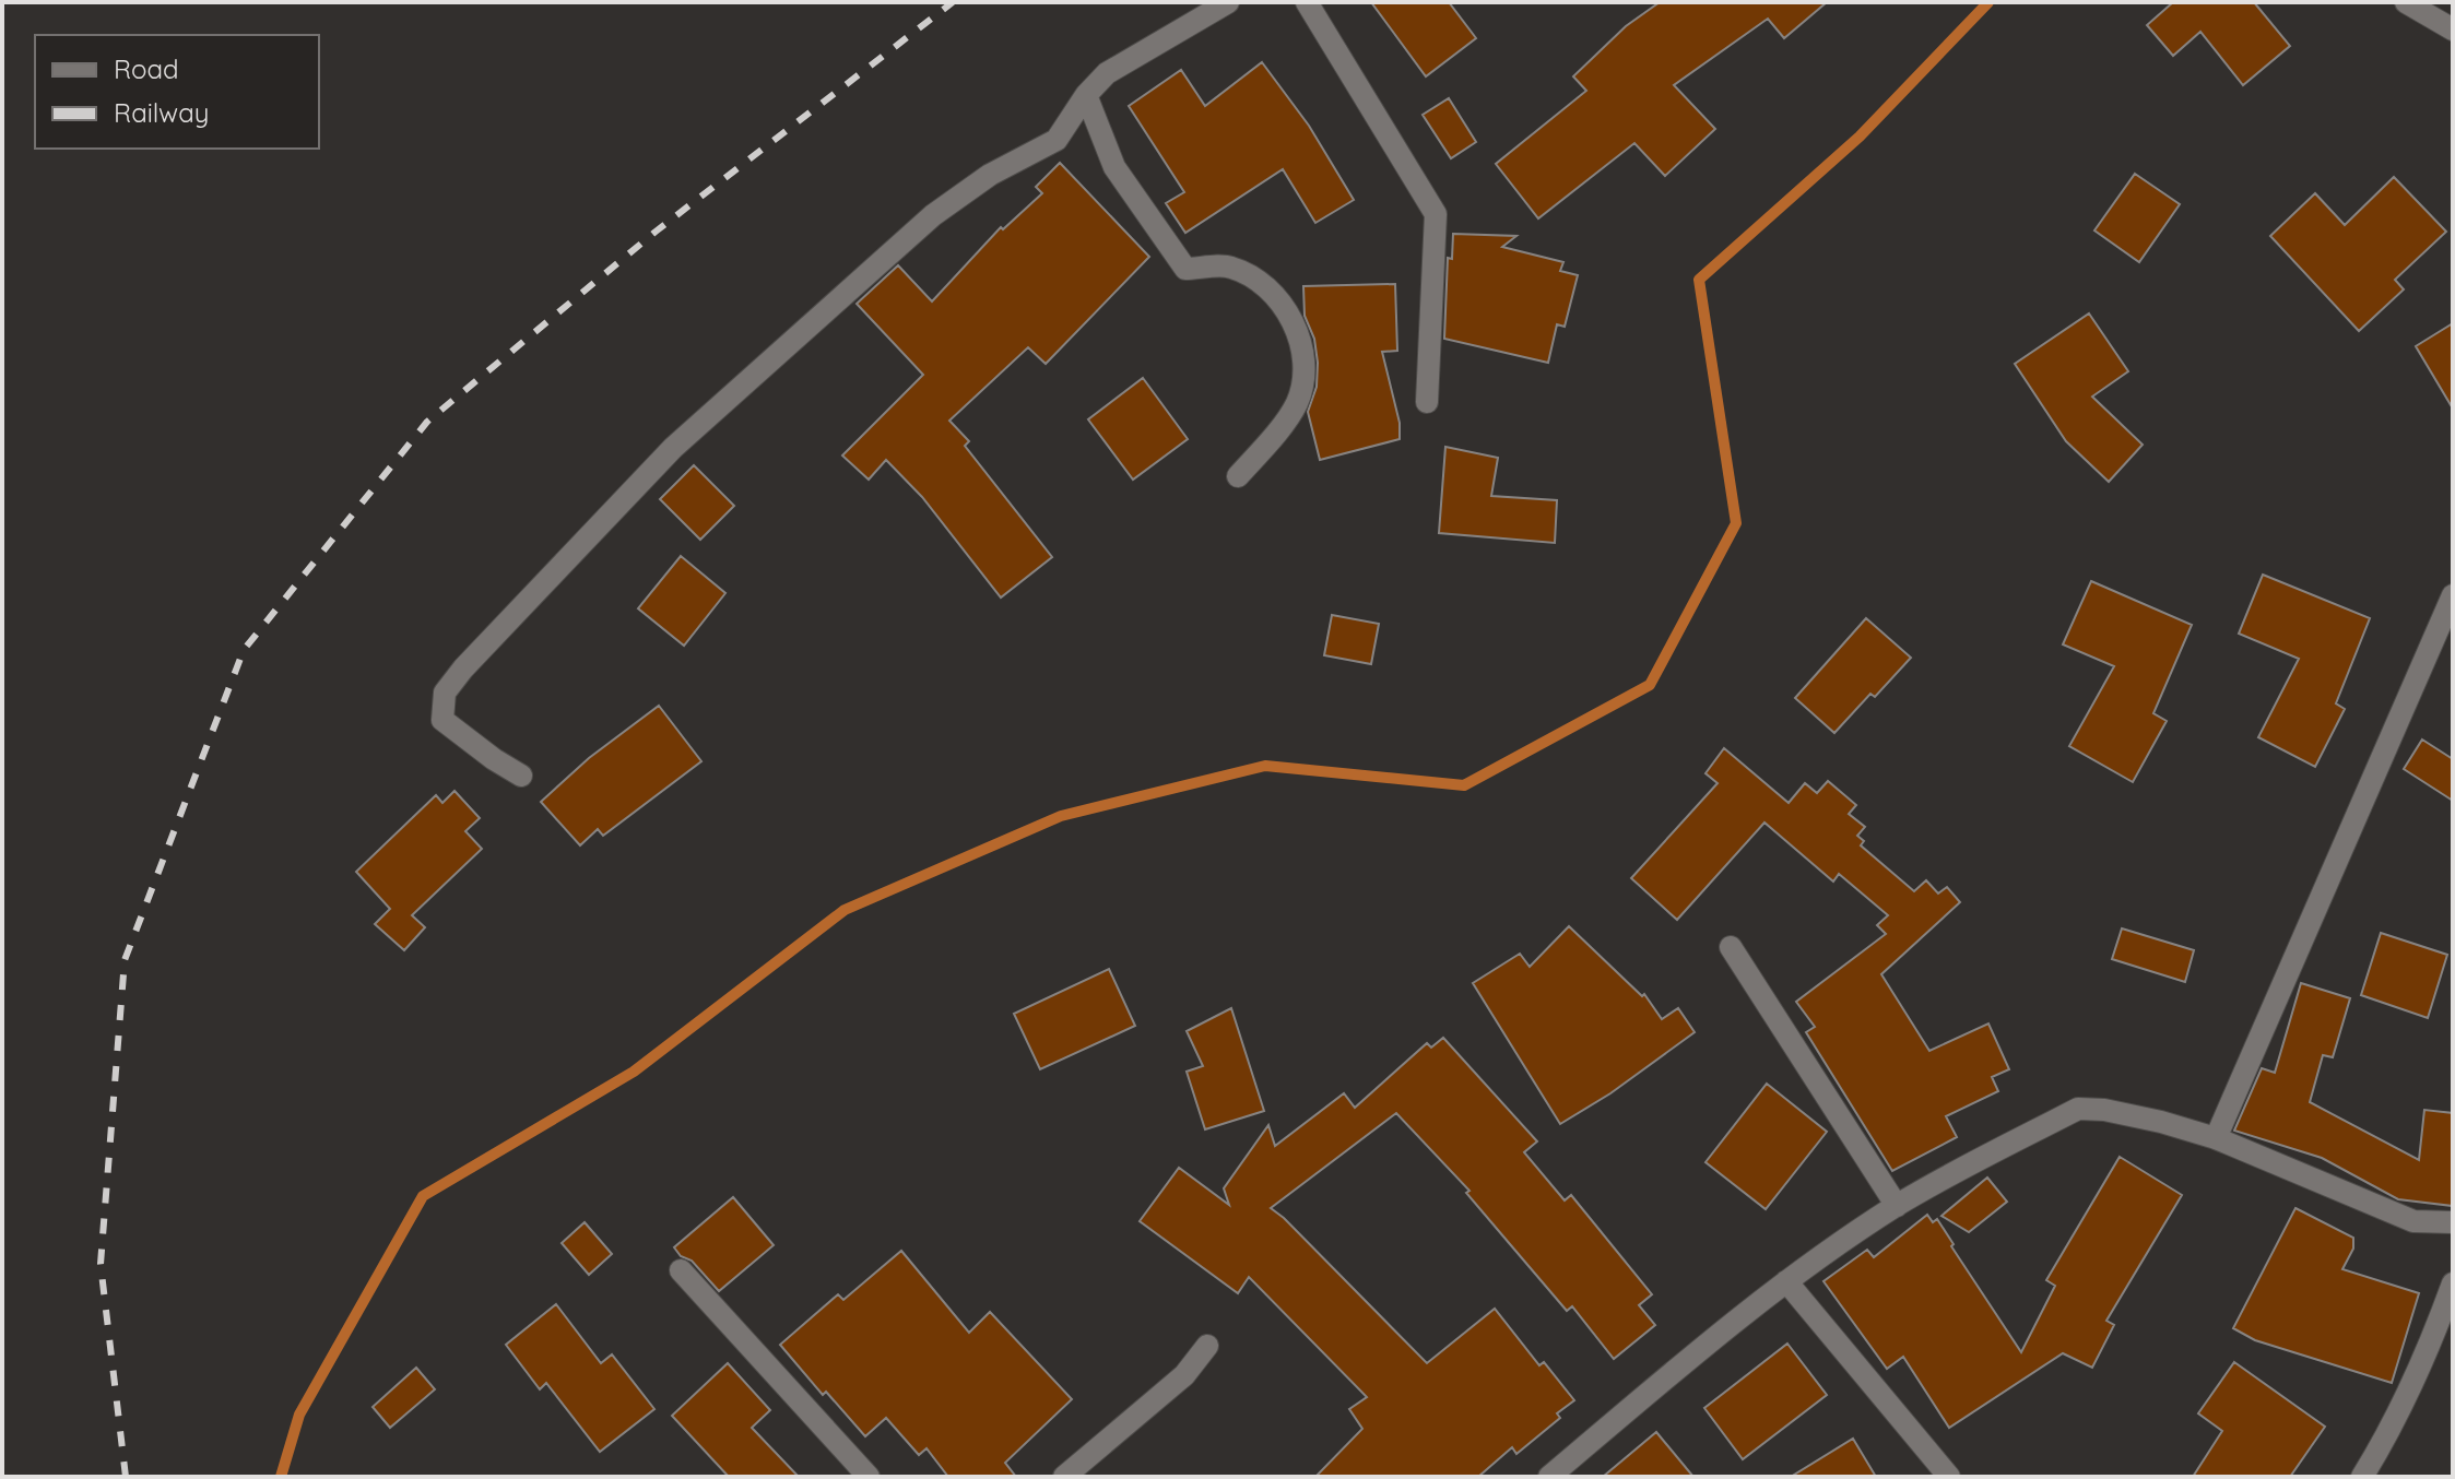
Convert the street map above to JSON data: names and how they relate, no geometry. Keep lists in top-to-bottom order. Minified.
{"legend":["Road","Railway"]}
